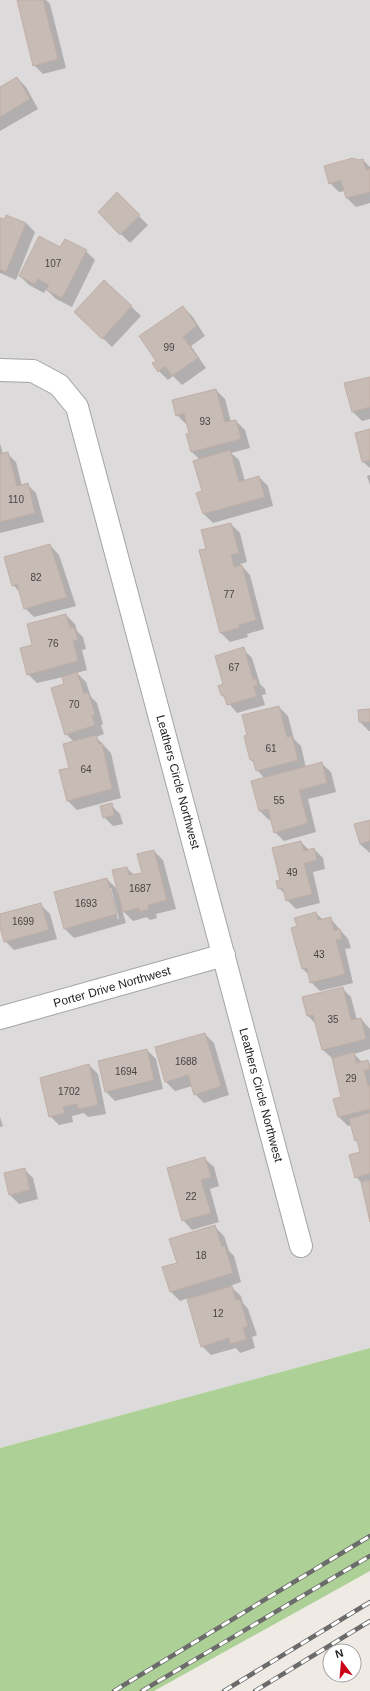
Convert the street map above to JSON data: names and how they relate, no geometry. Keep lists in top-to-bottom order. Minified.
{"streets":{"street":["Leathers Circle Northwest","Porter Drive Northwest"]},"crossings":[["Leathers Circle Northwest","Porter Drive Northwest"]],"house_numbers":["107","99","93","110","82","77","76","67","70","61","64","55","49","1687","1693","1699","43","35","1688","1694","29","1702","22","18","12"],"north":"top"}
